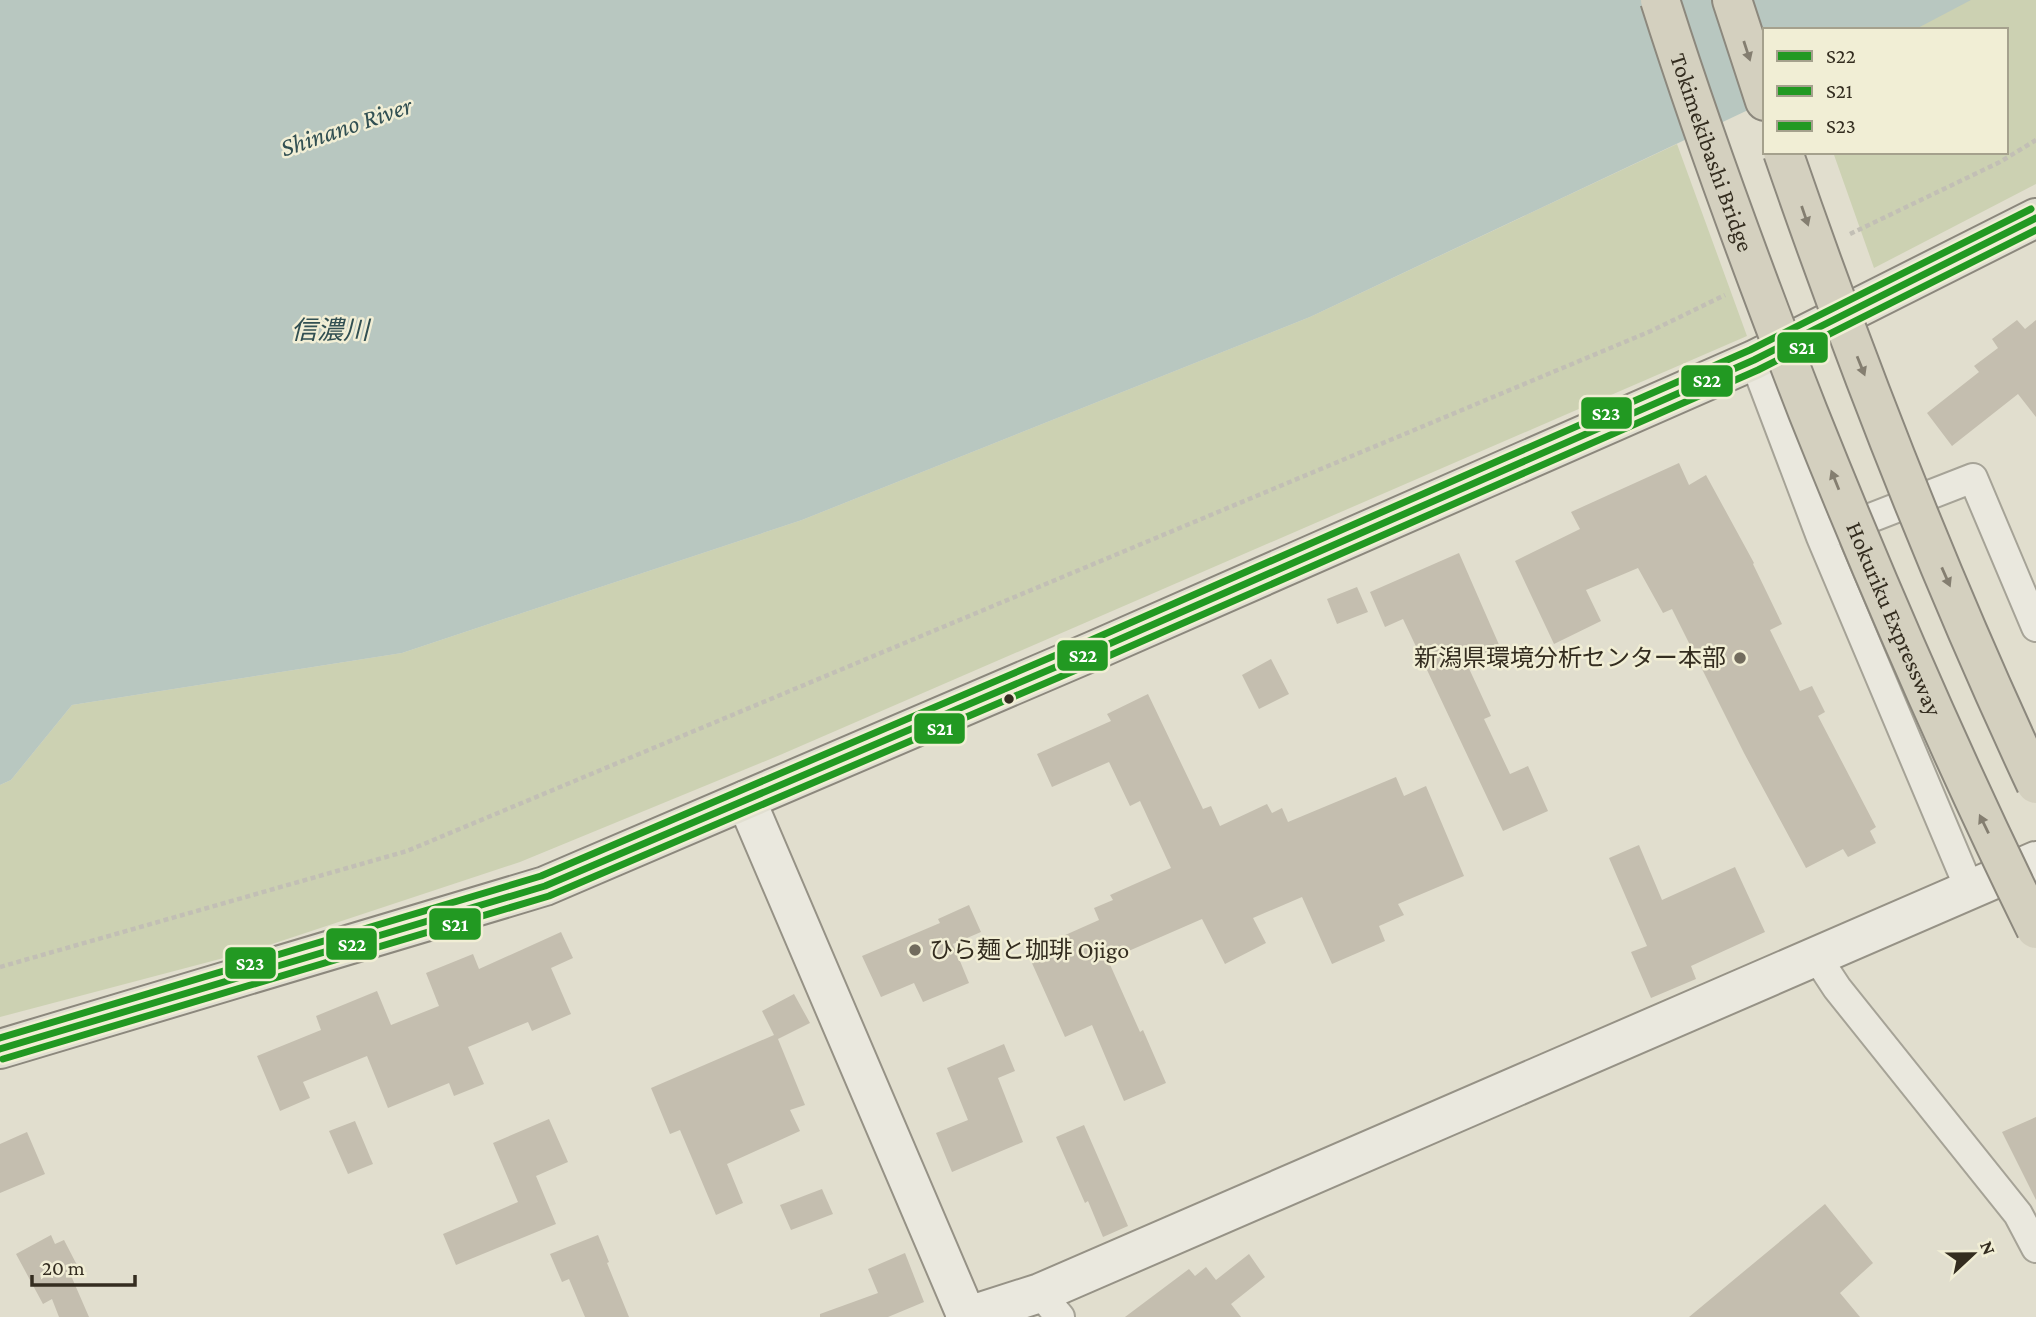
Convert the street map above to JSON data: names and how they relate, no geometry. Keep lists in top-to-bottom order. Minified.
{"streets":{"highway":["Hokuriku Expressway"]},"water":["Shinano River","信濃川"],"places":["新潟県環境分析センター本部","ひら麺と珈琲 Ojigo"],"lines":["transit line S23","transit line S22","transit line S21"],"legend":["S22","S21","S23"],"scale_bar":"20 m","north":"right"}
